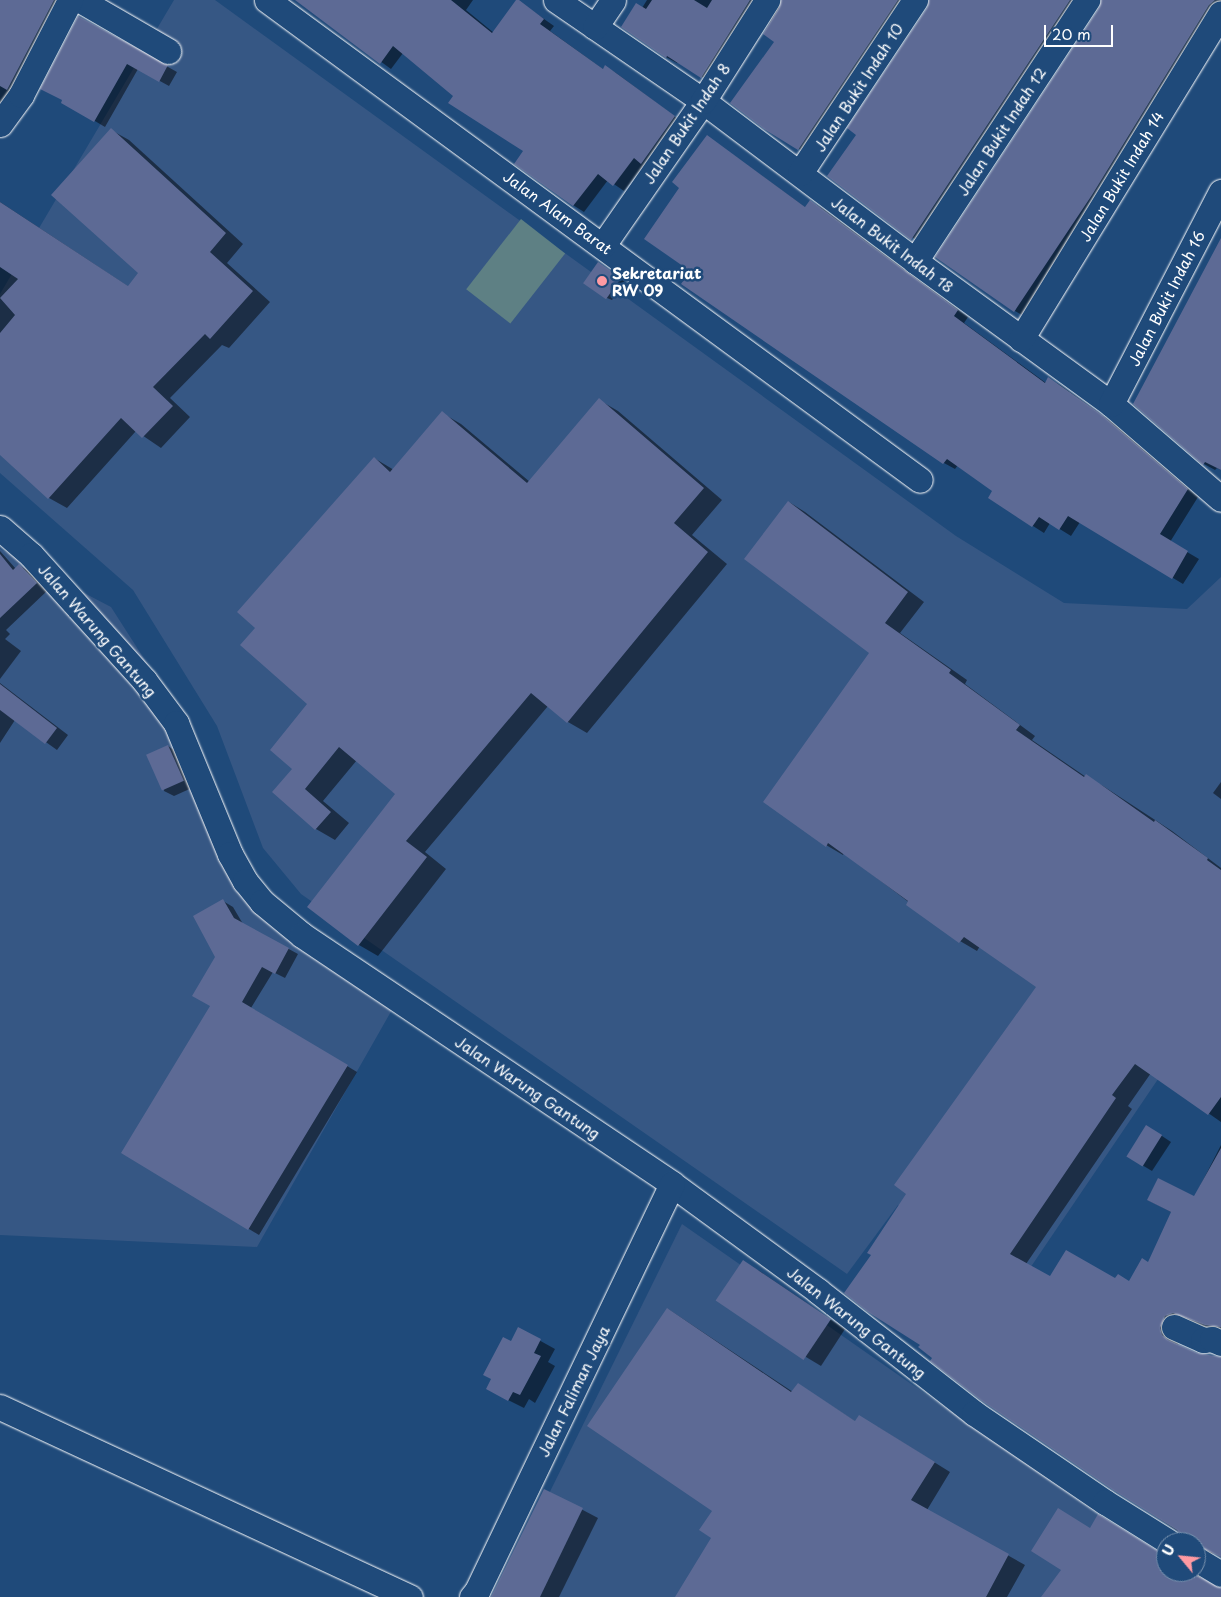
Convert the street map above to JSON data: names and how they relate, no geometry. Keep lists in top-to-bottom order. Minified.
{"streets":{"street":["Jalan Bukit Indah 10","Jalan Bukit Indah 8","Jalan Bukit Indah 12","Jalan Bukit Indah 14","Jalan Alam Barat","Jalan Bukit Indah 18","Jalan Bukit Indah 16","Jalan Warung Gantung","Jalan Faliman Jaya"]},"crossings":[["Jalan Bukit Indah 10","Jalan Bukit Indah 18"],["Jalan Bukit Indah 8","Jalan Alam Barat"],["Jalan Bukit Indah 8","Jalan Bukit Indah 18"],["Jalan Bukit Indah 12","Jalan Bukit Indah 18"],["Jalan Bukit Indah 14","Jalan Bukit Indah 18"],["Jalan Bukit Indah 18","Jalan Bukit Indah 16"],["Jalan Warung Gantung","Jalan Faliman Jaya"]],"places":["Sekretariat RW 09"],"scale_bar":"20 m","north":"top left"}
